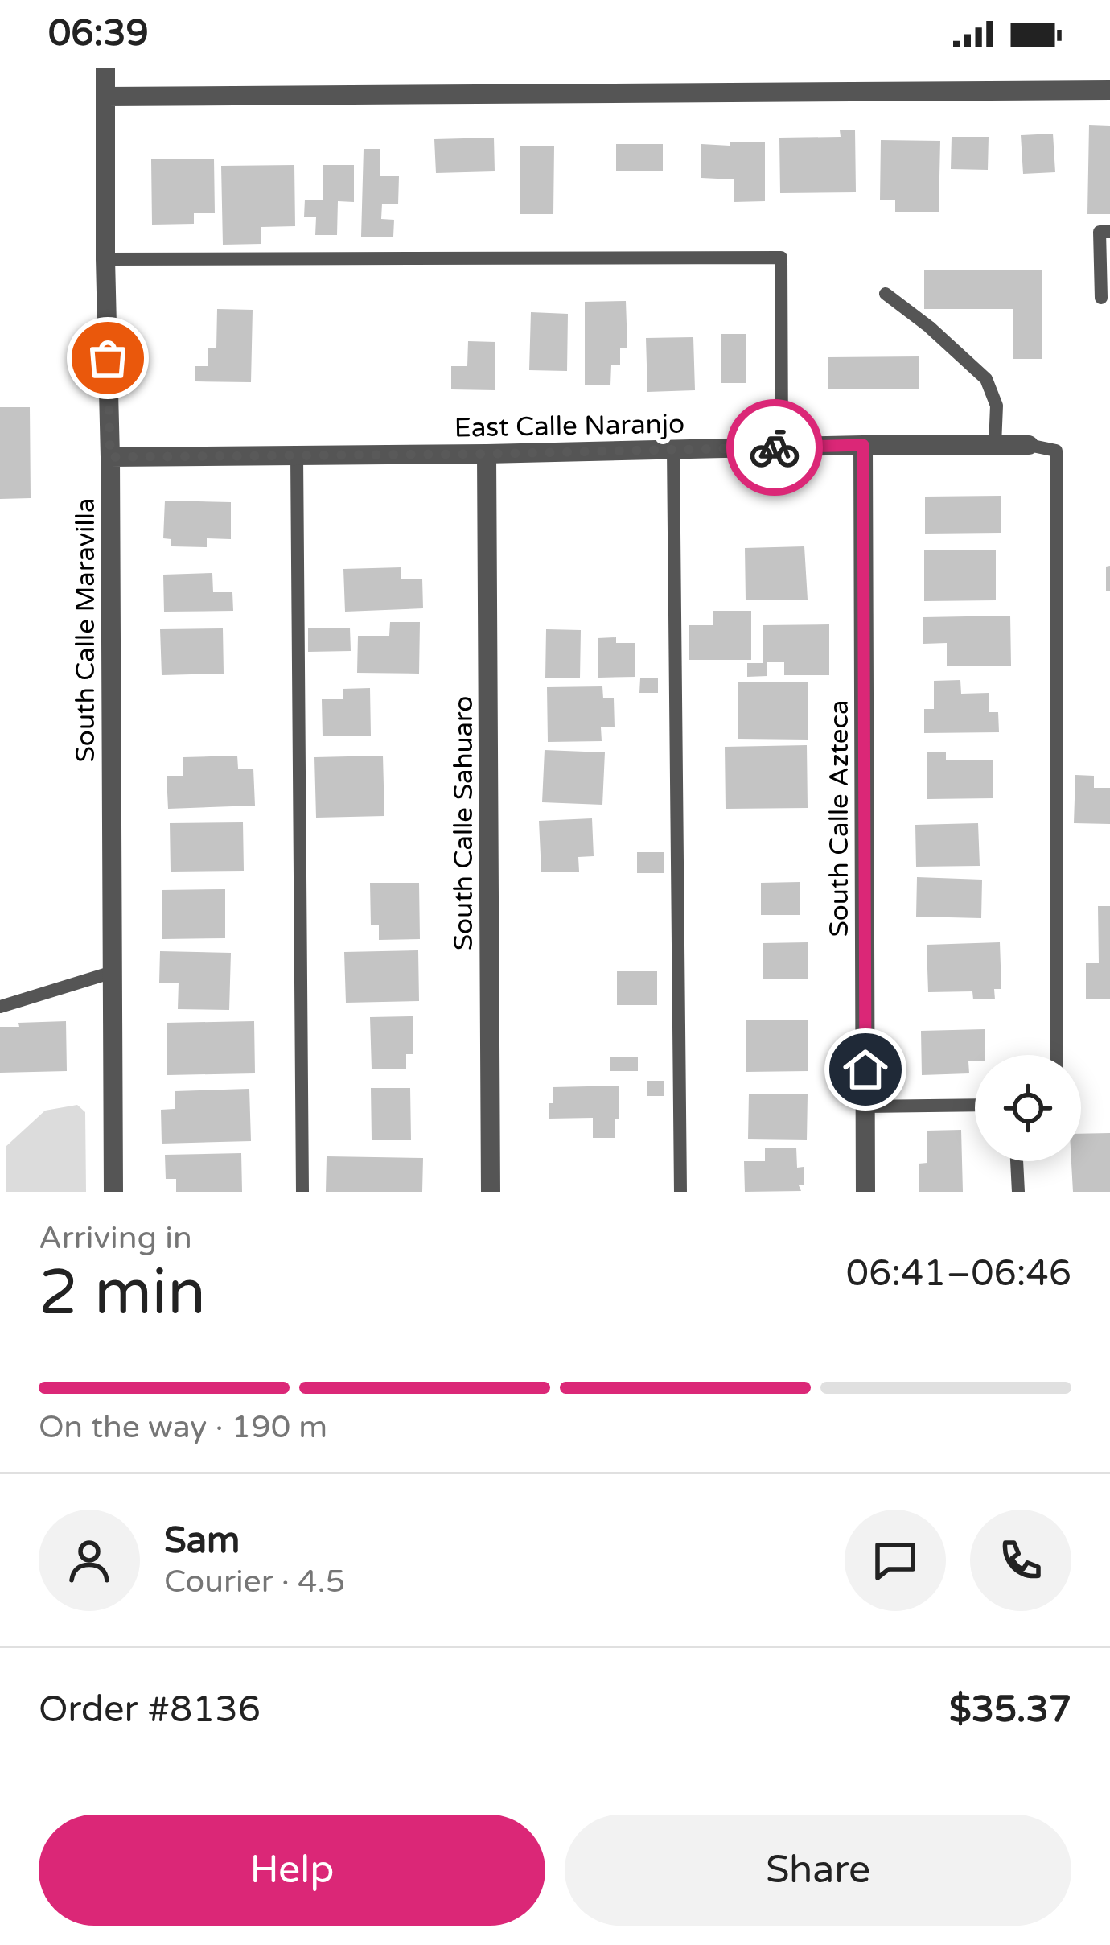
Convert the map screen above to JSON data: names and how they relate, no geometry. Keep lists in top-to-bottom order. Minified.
{"streets":{"street":["East Calle Naranjo","South Calle Maravilla","South Calle Azteca","South Calle Sahuaro"]},"crossings":[["East Calle Naranjo","South Calle Maravilla"],["East Calle Naranjo","South Calle Azteca"],["East Calle Naranjo","South Calle Sahuaro"]],"page":{"status":"06:39","heading":["2 min","Arriving in","06:41–06:46"],"panel":["Sam","Courier · 4.5","Order #8136","$35.37"],"bar":"On the way · 190 m","buttons":["Help","Share"]}}
